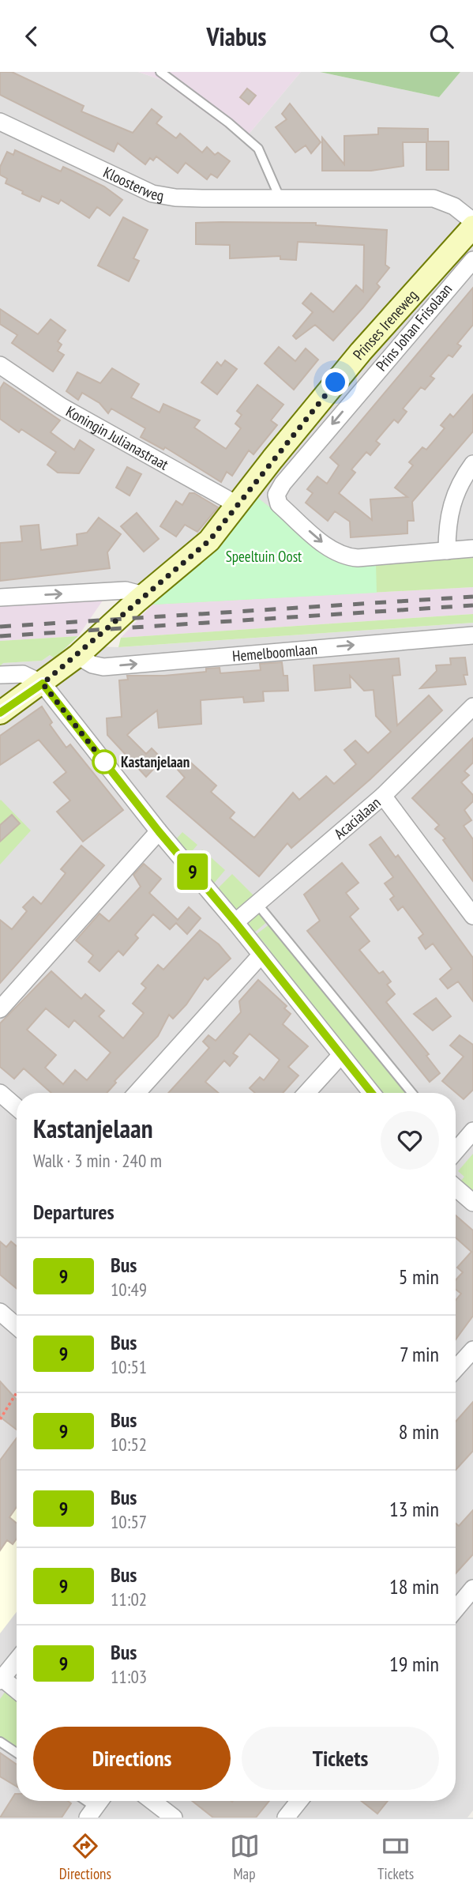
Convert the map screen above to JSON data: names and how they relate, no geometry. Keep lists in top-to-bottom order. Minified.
{"streets":{"main road":["Prinses Ireneweg"],"street":["Kloosterweg","Prins Johan Frisolaan","Koningin Julianastraat","Hemelboomlaan","Acacialaan"]},"crossings":[["Prinses Ireneweg","Koningin Julianastraat"],["Prinses Ireneweg","Hemelboomlaan"]],"one_way":["Hemelboomlaan"],"parks":["Speeltuin Oost"],"places":["Kastanjelaan"],"lines":["bus line 9"],"page":{"header":"Viabus","on_map":"9","heading":[["Kastanjelaan","Walk · 3 min · 240 m"],"Departures"],"list":[{"mark":"9","name":"Bus","note":"10:49","value":"5 min"},{"mark":"9","name":"Bus","note":"10:51","value":"7 min"},{"mark":"9","name":"Bus","note":"10:52","value":"8 min"},{"mark":"9","name":"Bus","note":"10:57","value":"13 min"},{"mark":"9","name":"Bus","note":"11:02","value":"18 min"},{"mark":"9","name":"Bus","note":"11:03","value":"19 min"}],"buttons":["Directions","Tickets"],"tabs":["Directions","Map","Tickets"]}}
